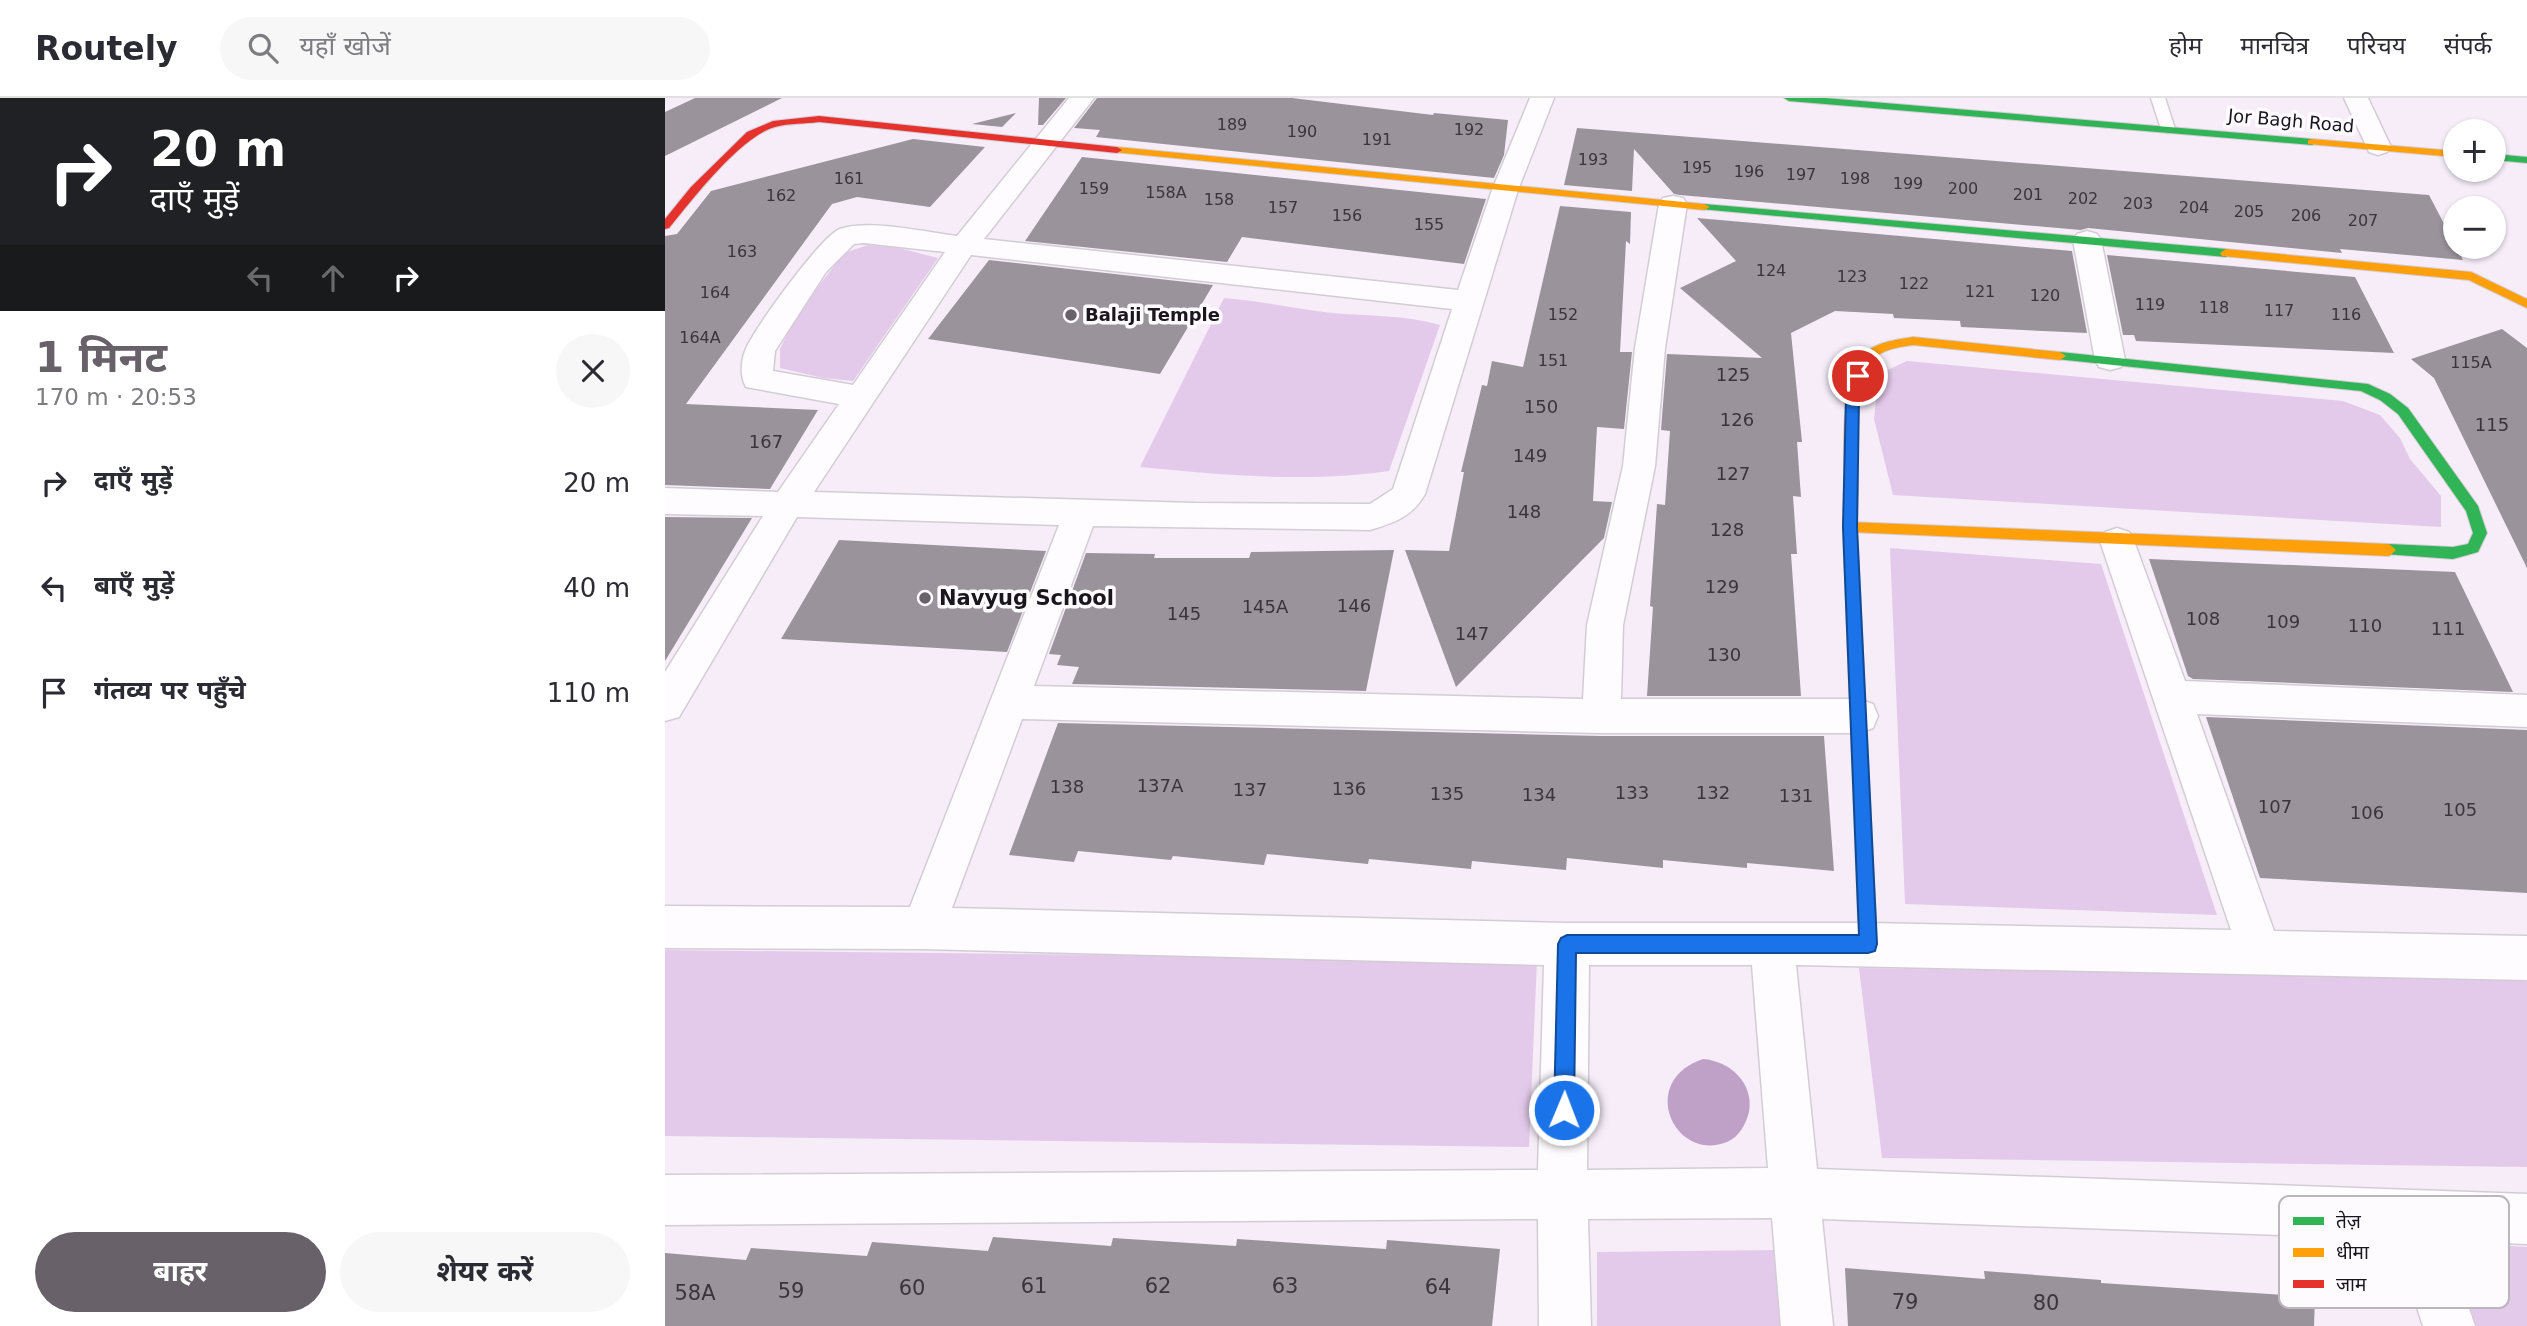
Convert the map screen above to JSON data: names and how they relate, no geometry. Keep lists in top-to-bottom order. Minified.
{"streets":{"street":["Jor Bagh Road"]},"places":["Balaji Temple","Navyug School"],"house_numbers":["189","192","190","191","193","195","196","197","161","198","199","159","200","158A","201","162","202","158","203","157","204","205","156","206","207","155","163","124","123","122","121","164","120","119","118","117","152","116","164A","151","115A","125","150","126","115","167","149","127","148","128","129","146","145A","145","108","109","110","111","147","130","137A","138","136","137","133","132","135","134","131","107","105","106","61","62","63","64","60","59","58A","79","80"],"legend":["तेज़","धीमा","जाम"],"page":{"header":"Routely","search":"यहाँ खोजें","nav":["होम","मानचित्र","परिचय","संपर्क"],"turn":["20 m","दाएँ मुड़ें"],"map_buttons":["+","−"],"heading":["1 मिनट","170 m · 20:53"],"list":[{"name":"दाएँ मुड़ें","value":"20 m"},{"name":"बाएँ मुड़ें","value":"40 m"},{"name":"गंतव्य पर पहुँचे","value":"110 m"}],"buttons":["बाहर","शेयर करें"]}}
